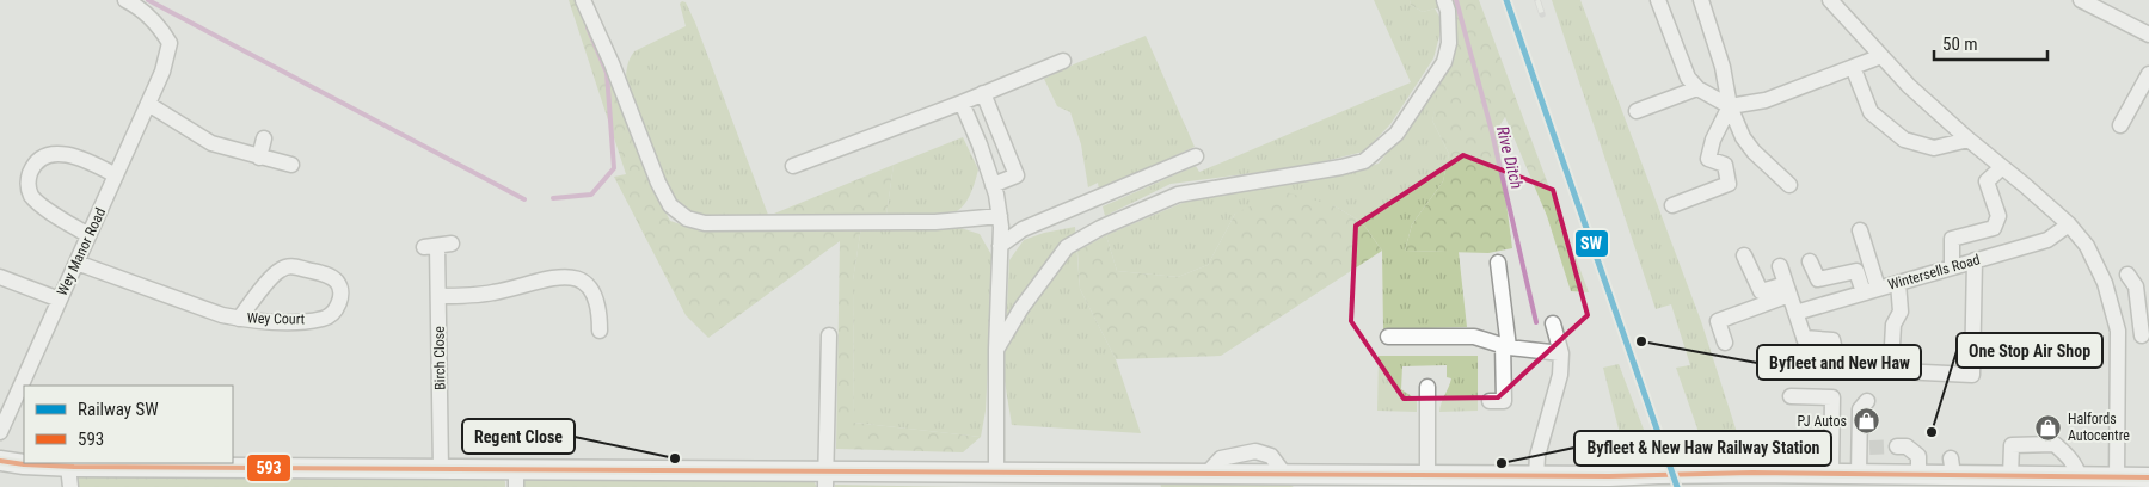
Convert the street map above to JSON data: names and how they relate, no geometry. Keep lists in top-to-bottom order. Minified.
{"streets":{"street":["Wey Manor Road","Wintersells Road","Wey Court","Birch Close"]},"crossings":[["Wey Manor Road","Wey Court"]],"water":["Rive Ditch"],"places":{"other":["Byfleet and New Haw","One Stop Air Shop","Regent Close","Byfleet & New Haw Railway Station"],"shop":["PJ Autos","Halfords Autocentre"]},"lines":["rail line SW","transit line 593"],"legend":["Railway SW","593"],"scale_bar":"50 m"}
